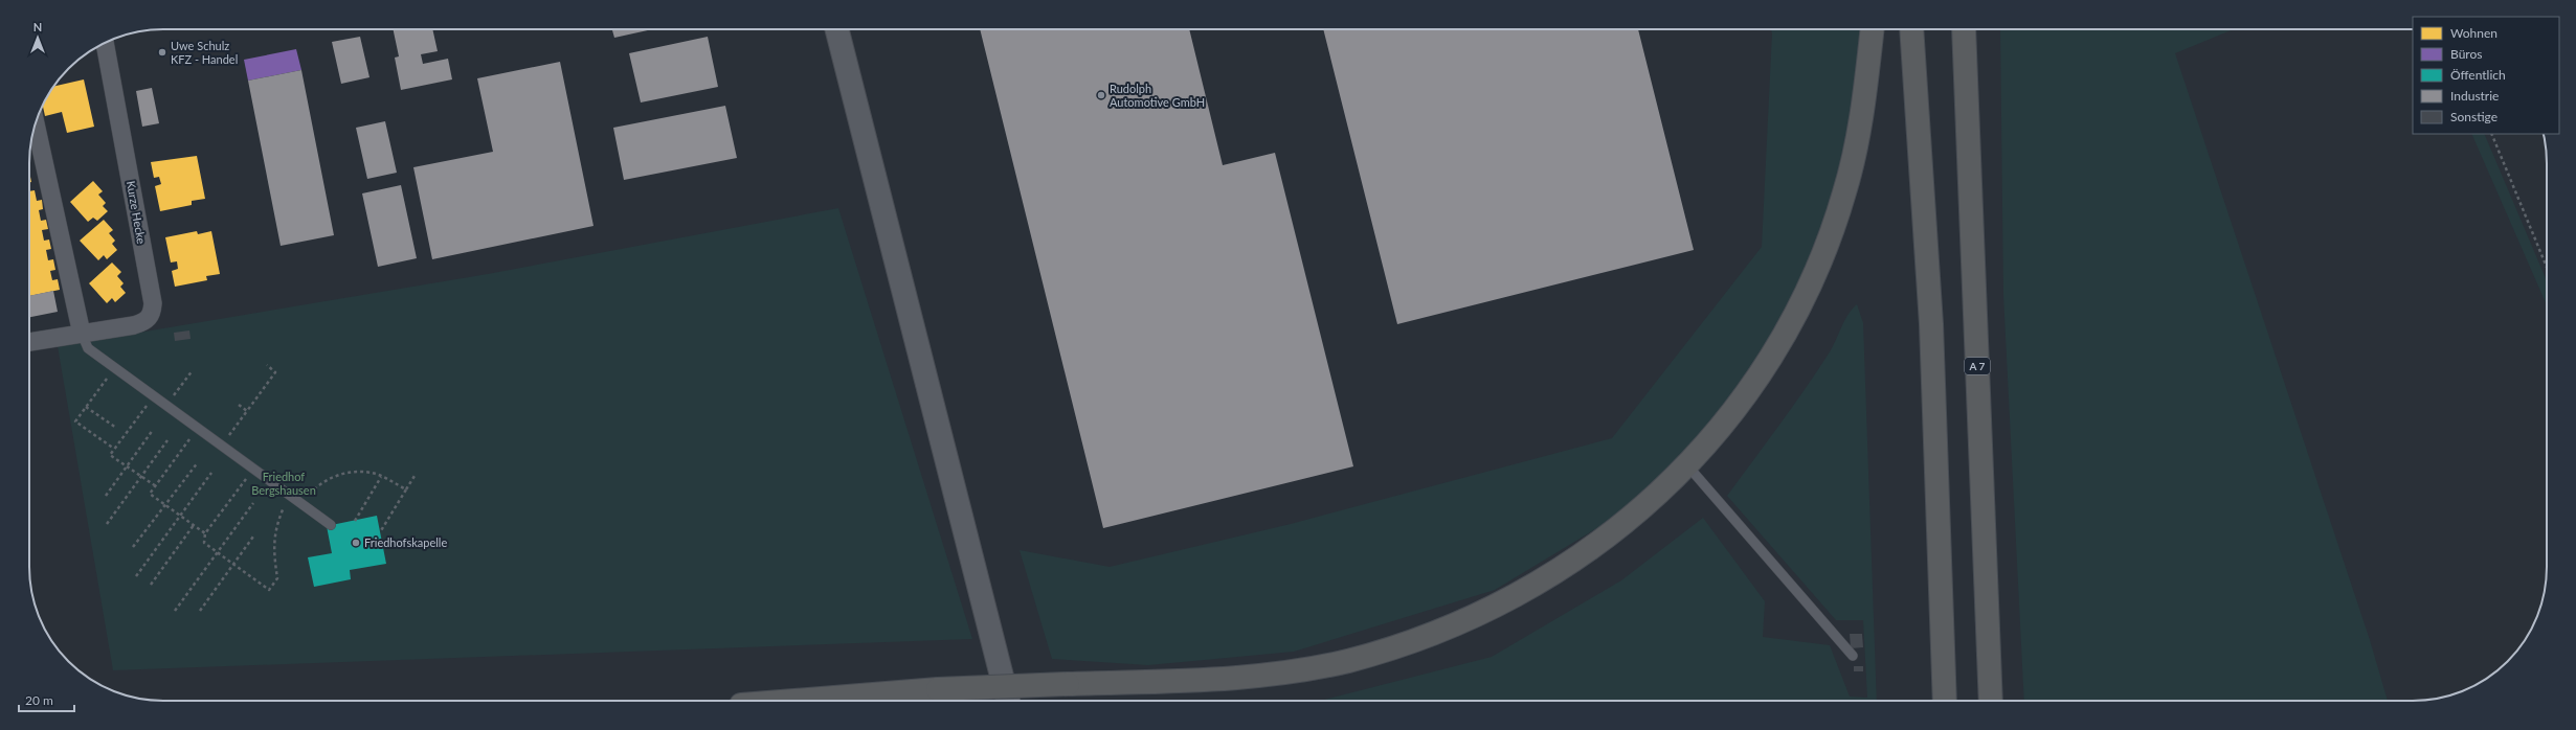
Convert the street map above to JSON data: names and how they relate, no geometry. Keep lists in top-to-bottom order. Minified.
{"streets":{"highway":["A 7"],"street":["Kurze Hecke"]},"parks":["Friedhof Bergshausen"],"places":["Uwe Schulz KFZ - Handel","Rudolph Automotive GmbH","Friedhofskapelle"],"legend":["Wohnen","Büros","Öffentlich","Industrie","Sonstige"],"scale_bar":"20 m","north":"top"}
